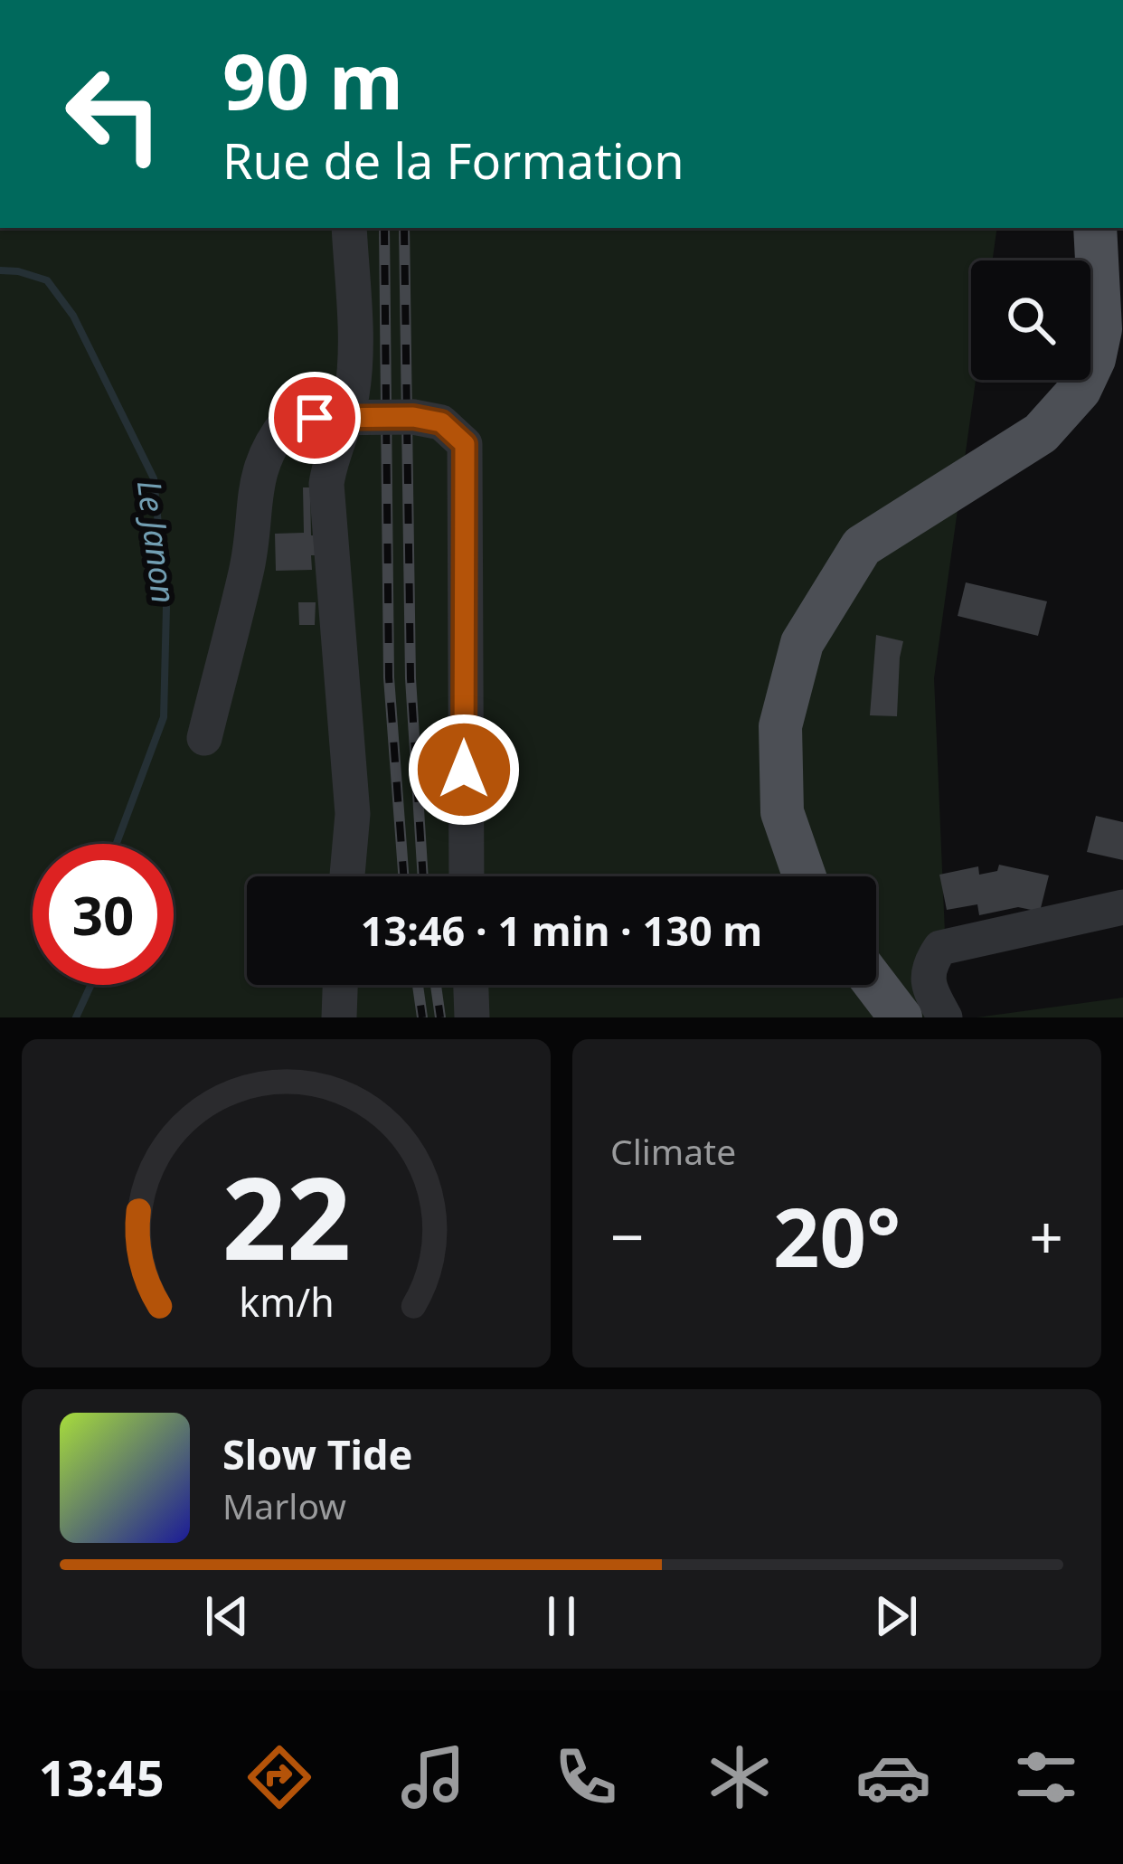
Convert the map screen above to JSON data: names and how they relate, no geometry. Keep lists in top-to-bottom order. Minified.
{"water":["Le Janon"],"page":{"turn":["90 m","Rue de la Formation"],"limit":"30","trip":"13:46 · 1 min · 130 m","tile":"Climate","heat":["−","20°","+"],"song":["Slow Tide","Marlow"],"tabs":"13:45","gauge":["22","km/h"]}}
